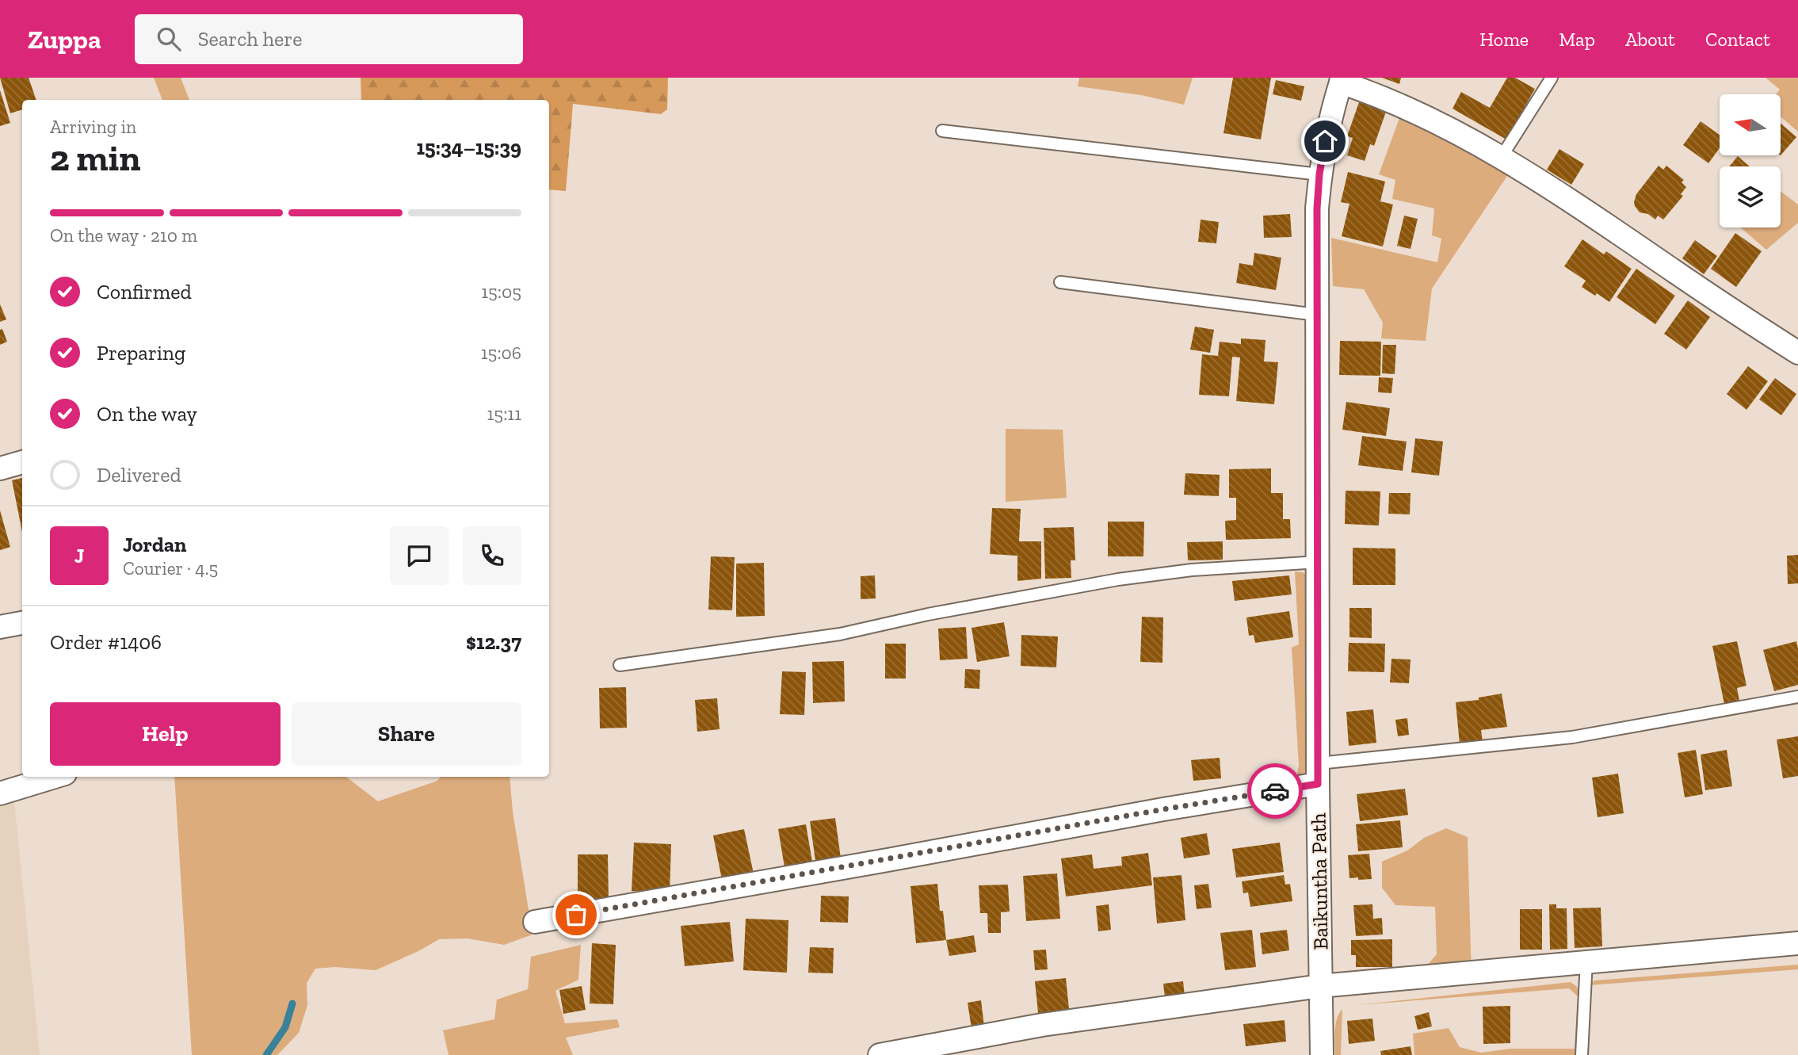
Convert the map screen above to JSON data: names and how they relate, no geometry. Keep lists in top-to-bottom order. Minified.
{"streets":{"street":["Baikuntha Path"]},"north":"left","page":{"header":"Zuppa","search":"Search here","nav":["Home","Map","About","Contact"],"heading":["2 min","Arriving in","15:34–15:39"],"panel":["Jordan","Courier · 4.5","Order #1406","$12.37"],"bar":"On the way · 210 m","list":[["Confirmed","15:05"],["Preparing","15:06"],["On the way","15:11"],"Delivered"],"round":"J","buttons":["Help","Share"]}}
